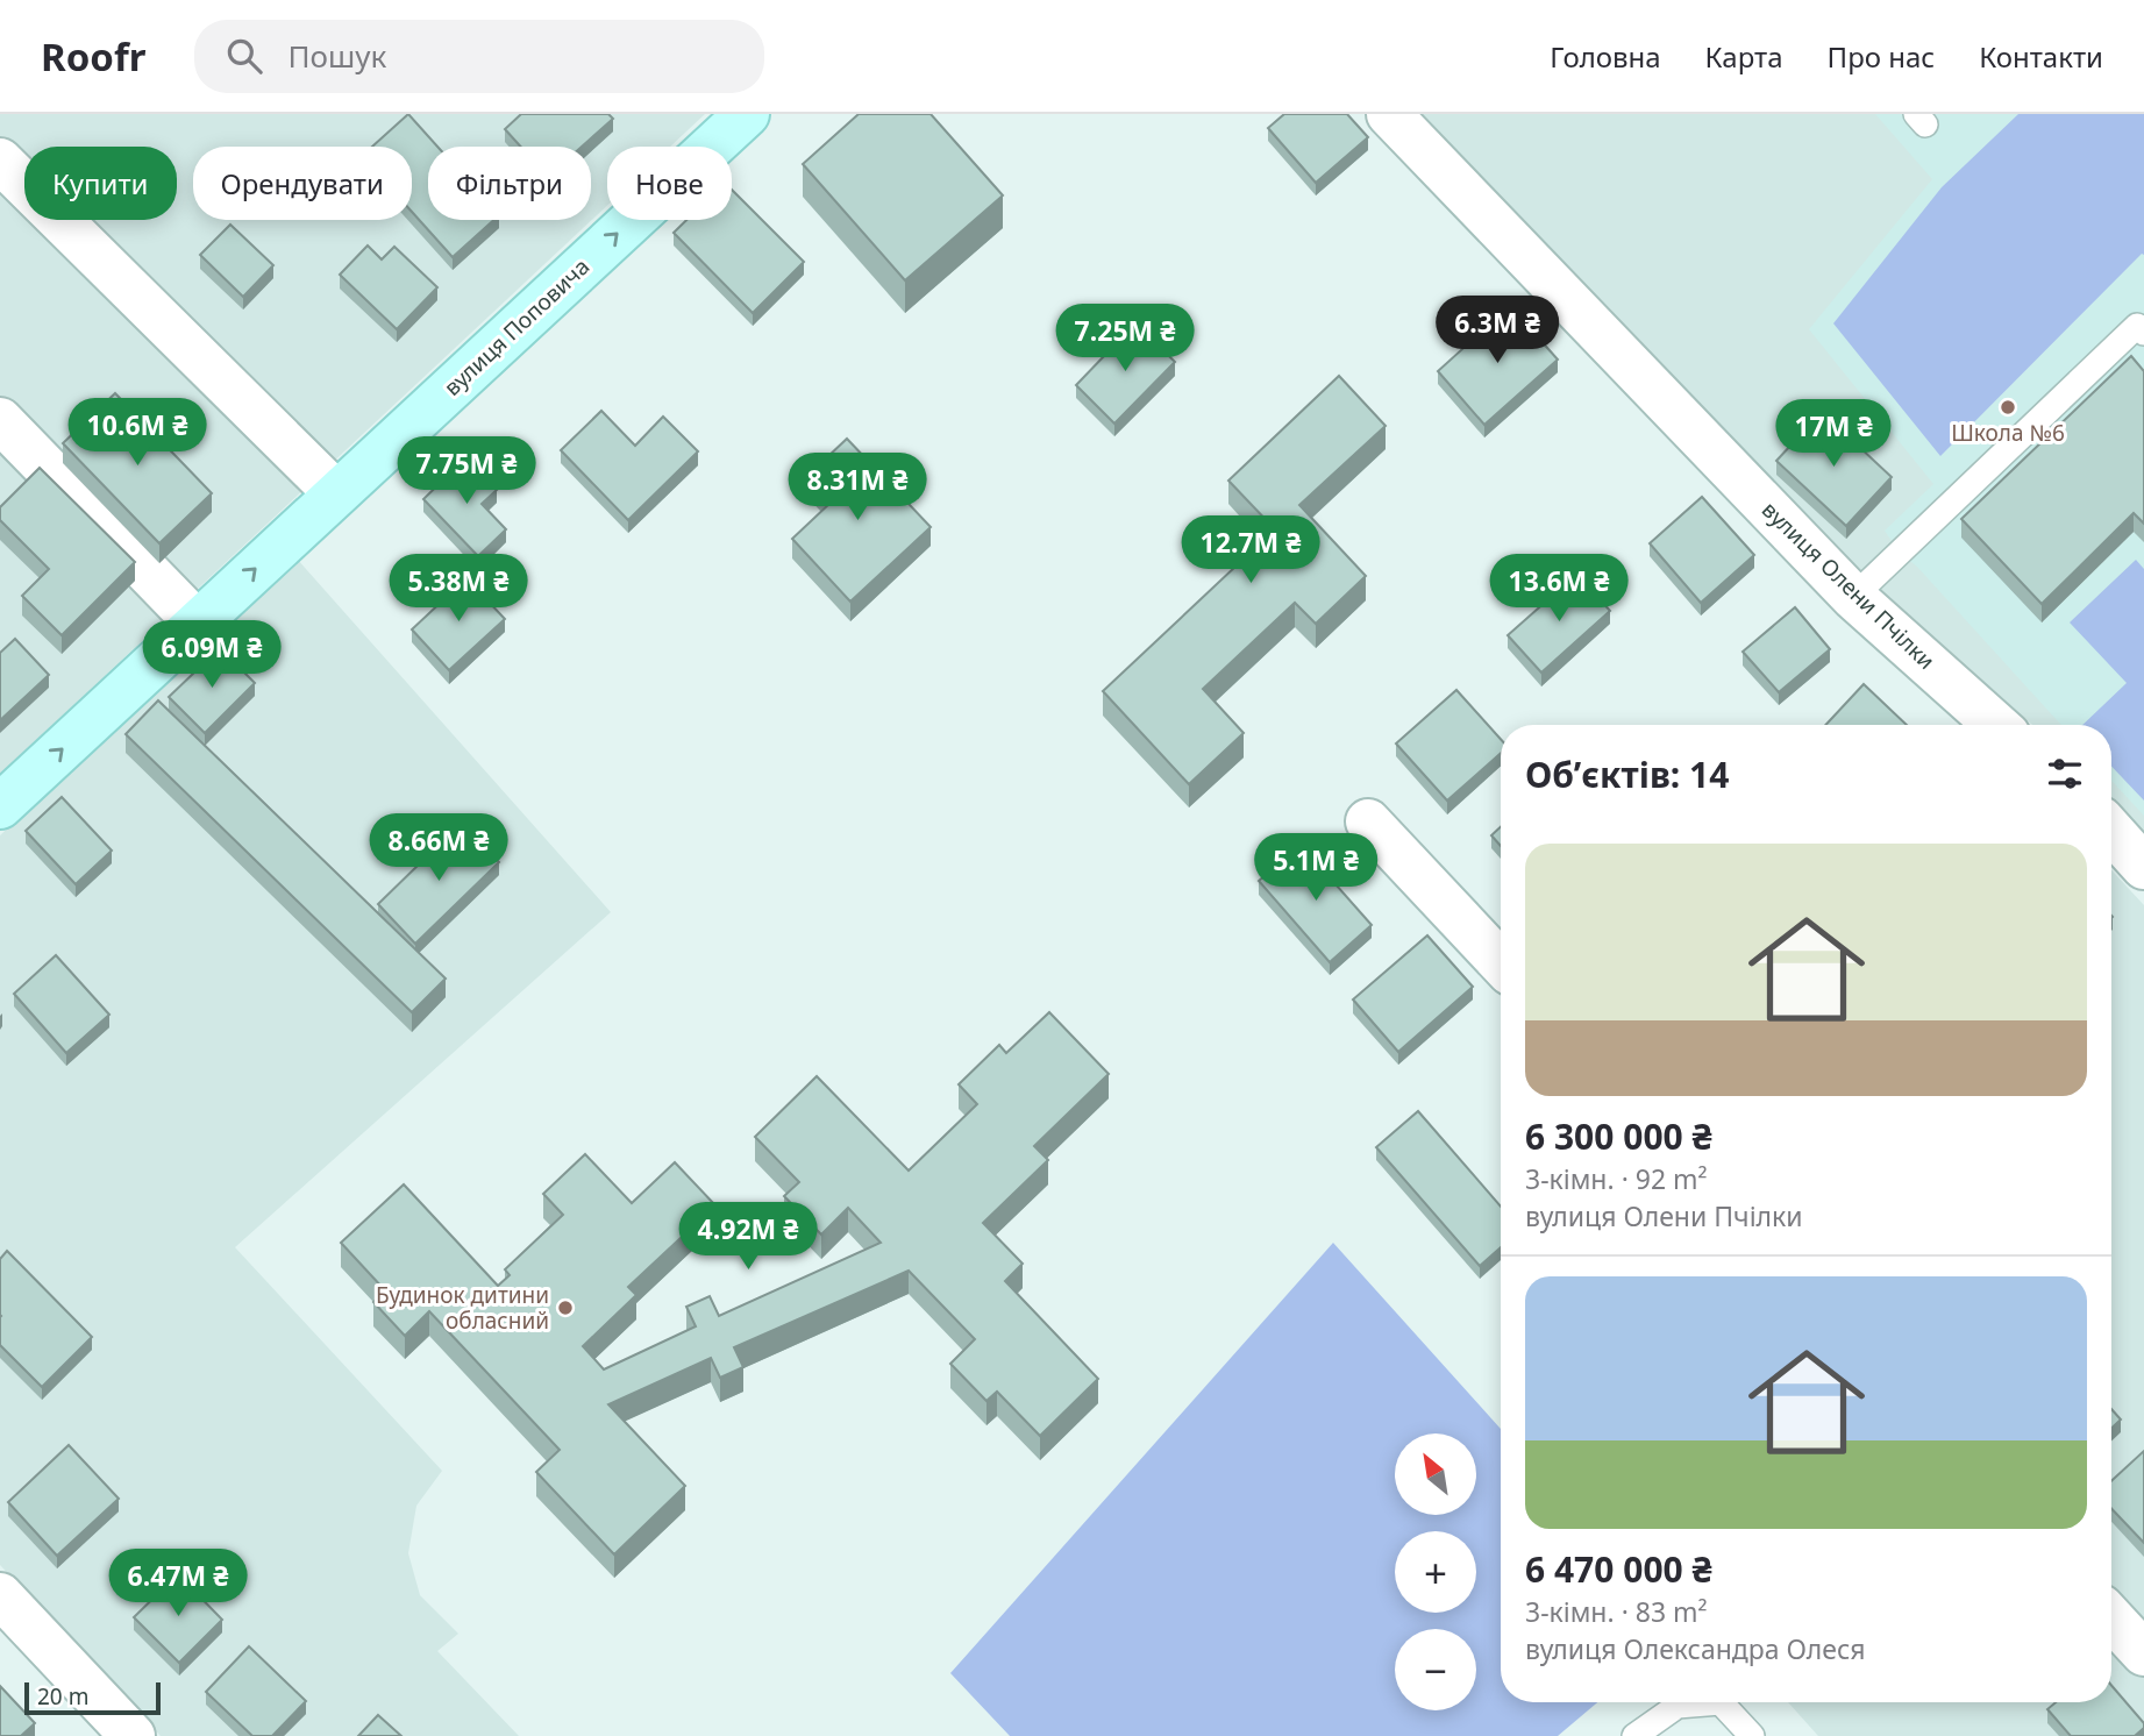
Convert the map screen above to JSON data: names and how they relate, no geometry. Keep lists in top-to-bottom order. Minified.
{"streets":{"street":["вулиця Поповича","вулиця Олени Пчілки"]},"one_way":["вулиця Поповича"],"places":["Школа №6","Будинок дитини обласний"],"scale_bar":"20 m","north":"top left","page":{"header":"Roofr","search":"Пошук","nav":["Головна","Карта","Про нас","Контакти"],"chip":["Купити","Орендувати","Фільтри","Нове"],"price":["6.3M ₴","7.25M ₴","10.6M ₴","17M ₴","7.75M ₴","8.31M ₴","12.7M ₴","5.38M ₴","13.6M ₴","6.09M ₴","8.66M ₴","5.1M ₴","4.92M ₴","6.47M ₴"],"heading":"Об’єктів: 14","list":[{"name":"6 300 000 ₴","note":"3-кімн. · 92 m² · вулиця Олени Пчілки"},{"name":"6 470 000 ₴","note":"3-кімн. · 83 m² · вулиця Олександра Олеся"}],"map_buttons":["+","−"],"scale":"20 m"}}
